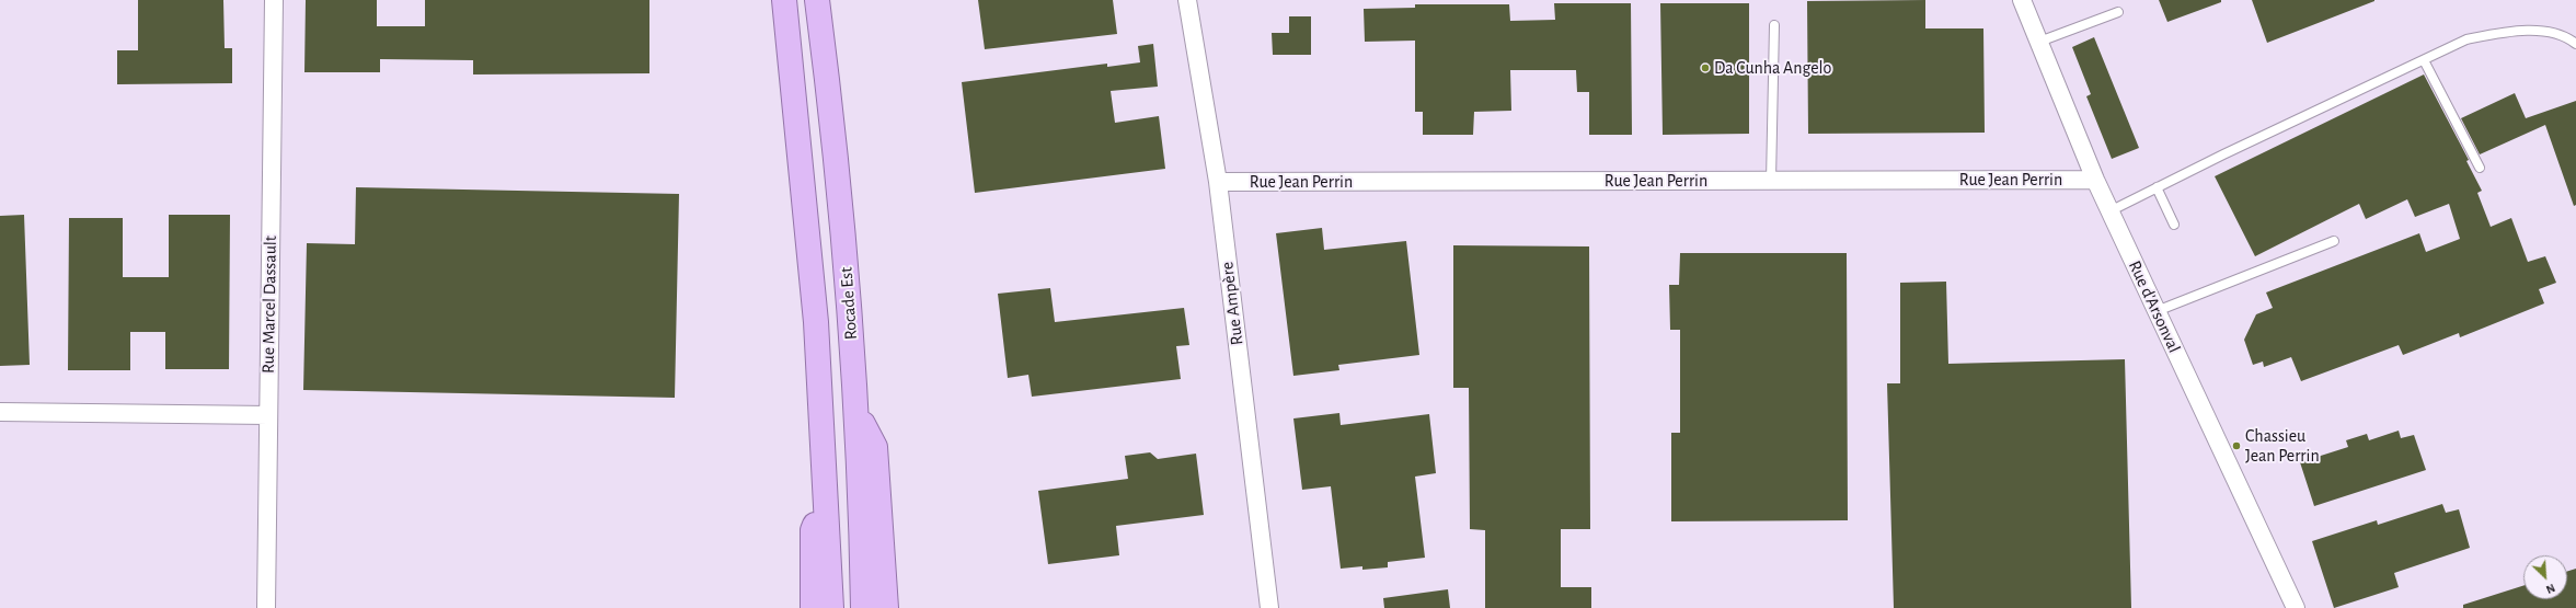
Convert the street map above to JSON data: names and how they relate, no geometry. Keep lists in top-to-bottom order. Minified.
{"streets":{"highway":["Rocade Est"],"street":["Rue Jean Perrin","Rue Ampère","Rue Marcel Dassault","Rue d'Arsonval"]},"crossings":[["Rue Jean Perrin","Rue Ampère"],["Rue Jean Perrin","Rue d'Arsonval"]],"places":["Da Cunha Angelo","Chassieu Jean Perrin"],"north":"bottom right"}
